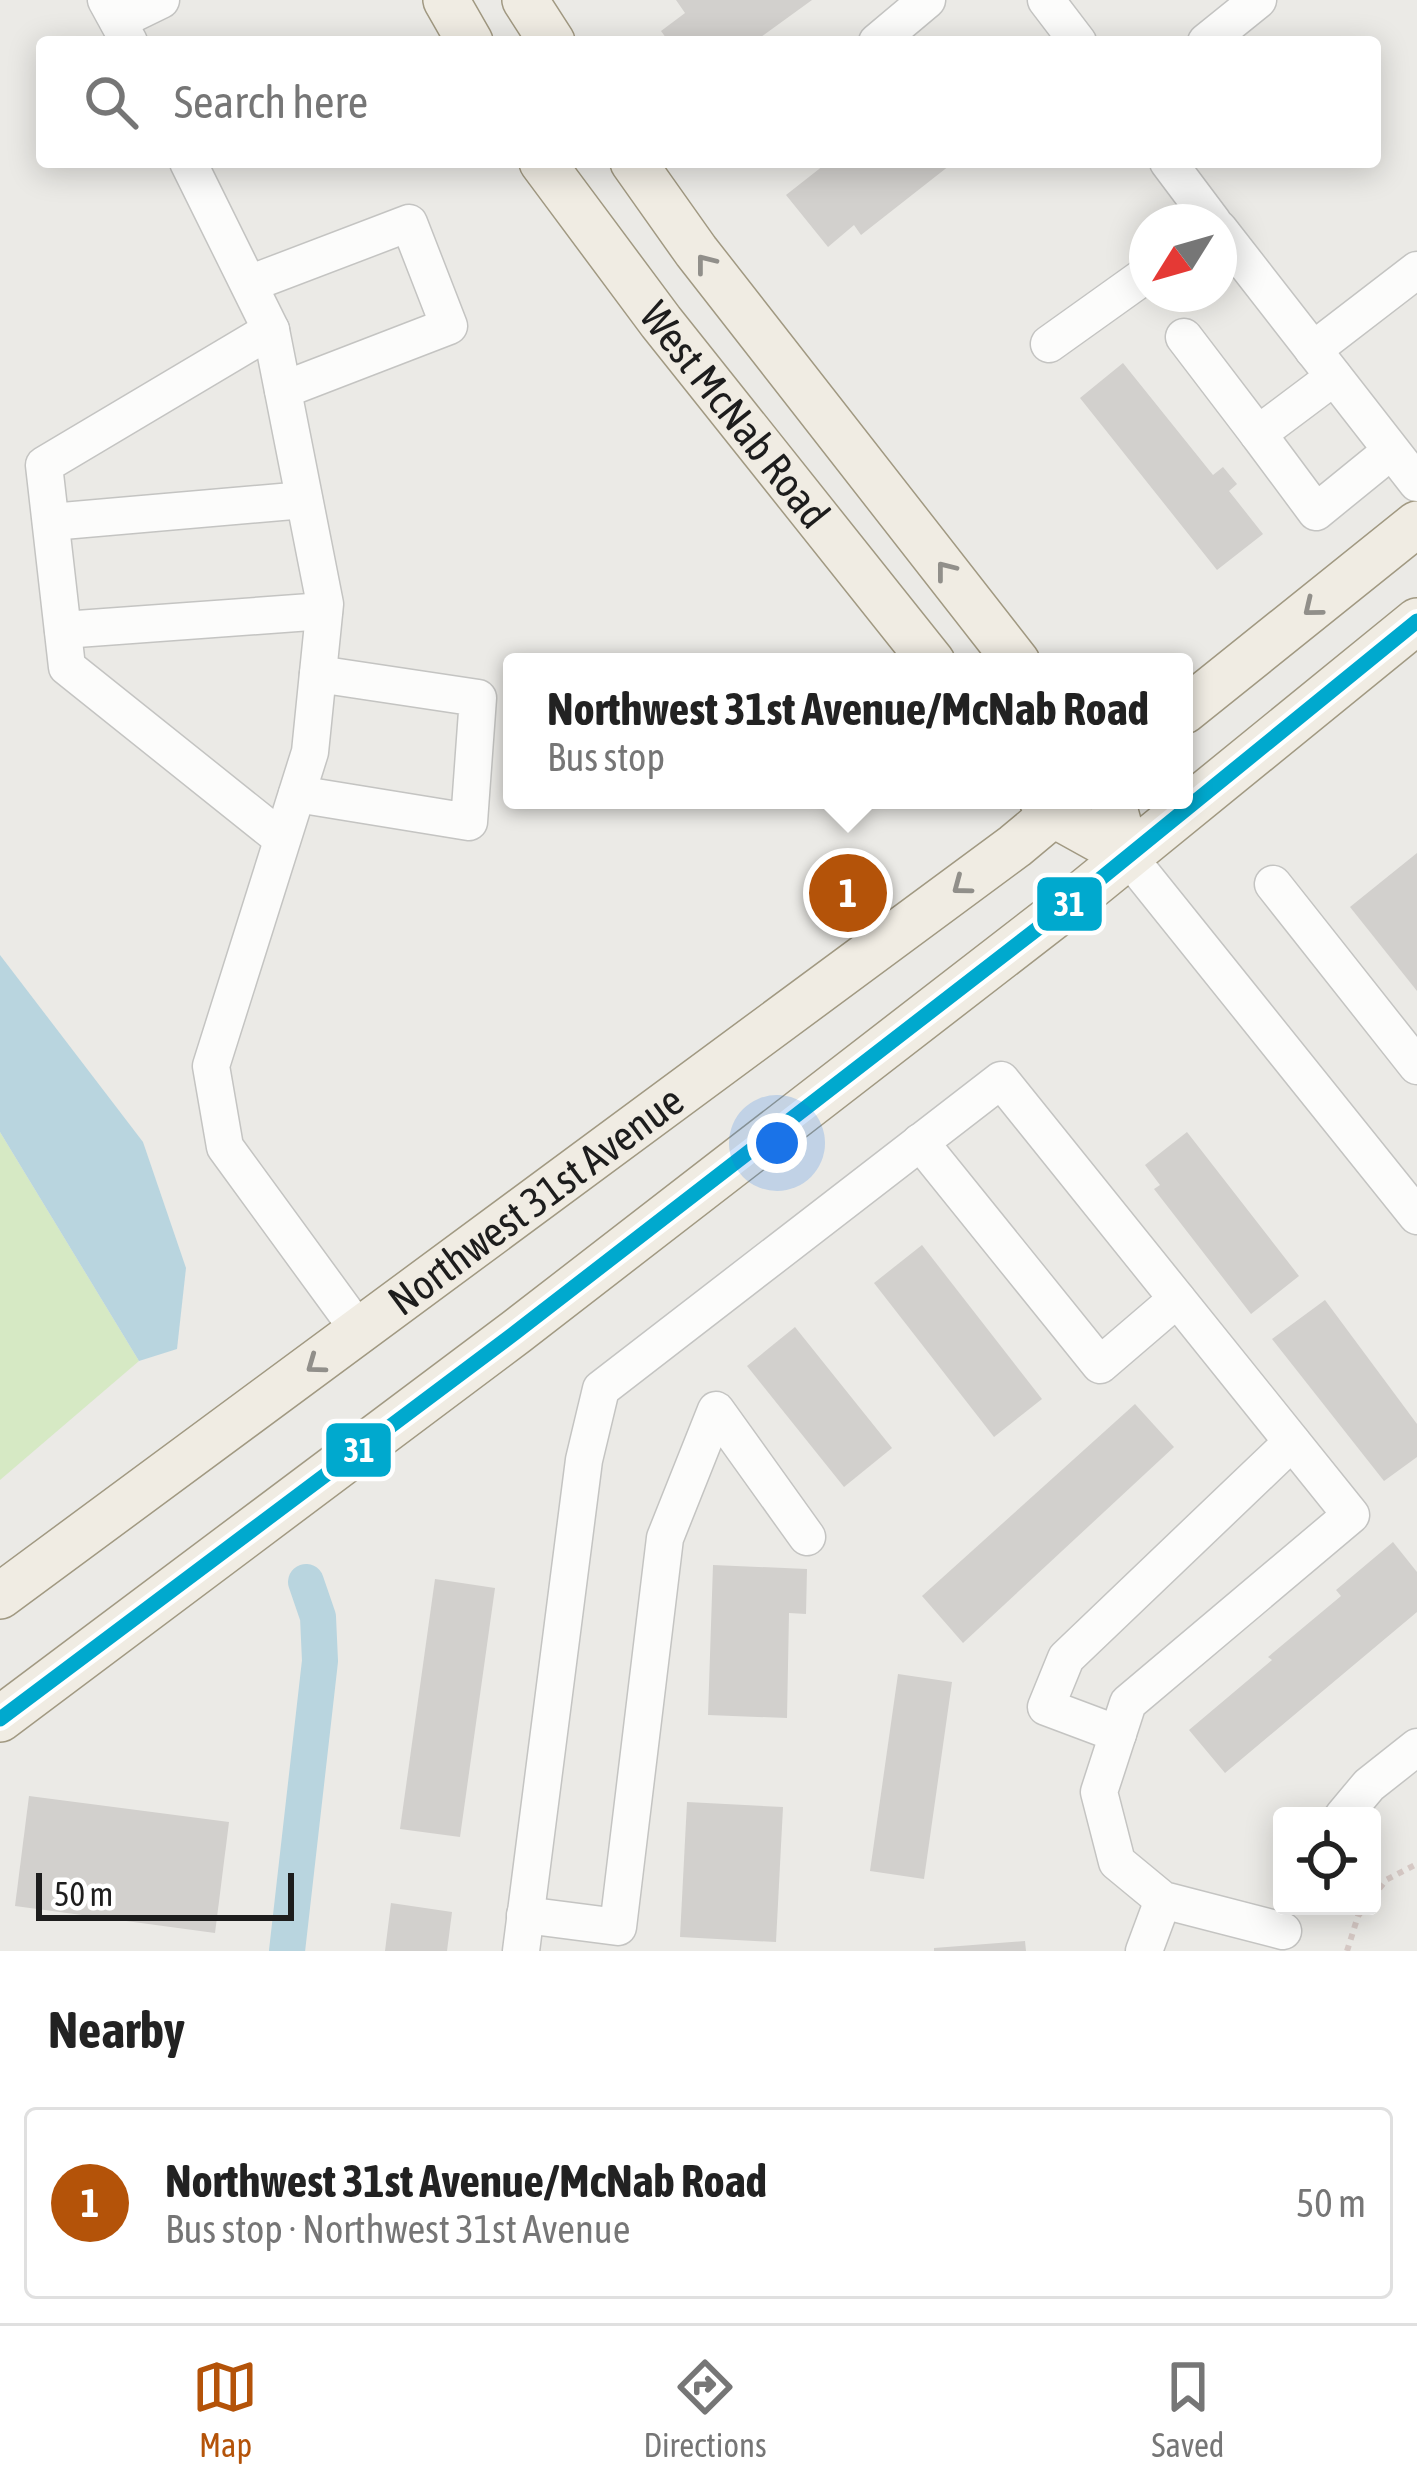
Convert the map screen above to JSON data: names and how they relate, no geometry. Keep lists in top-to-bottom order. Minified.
{"streets":{"main road":["West McNab Road","Northwest 31st Avenue"]},"lines":["transit line 31"],"scale_bar":"50 m","north":"bottom left","page":{"search":"Search here","popup":["Northwest 31st Avenue/McNab Road","Bus stop"],"pins":"1","scale":"50 m","heading":"Nearby","list":[{"mark":"1","name":"Northwest 31st Avenue/McNab Road","note":"Bus stop · Northwest 31st Avenue","value":"50 m"}],"nav":["Map","Directions","Saved"]}}
